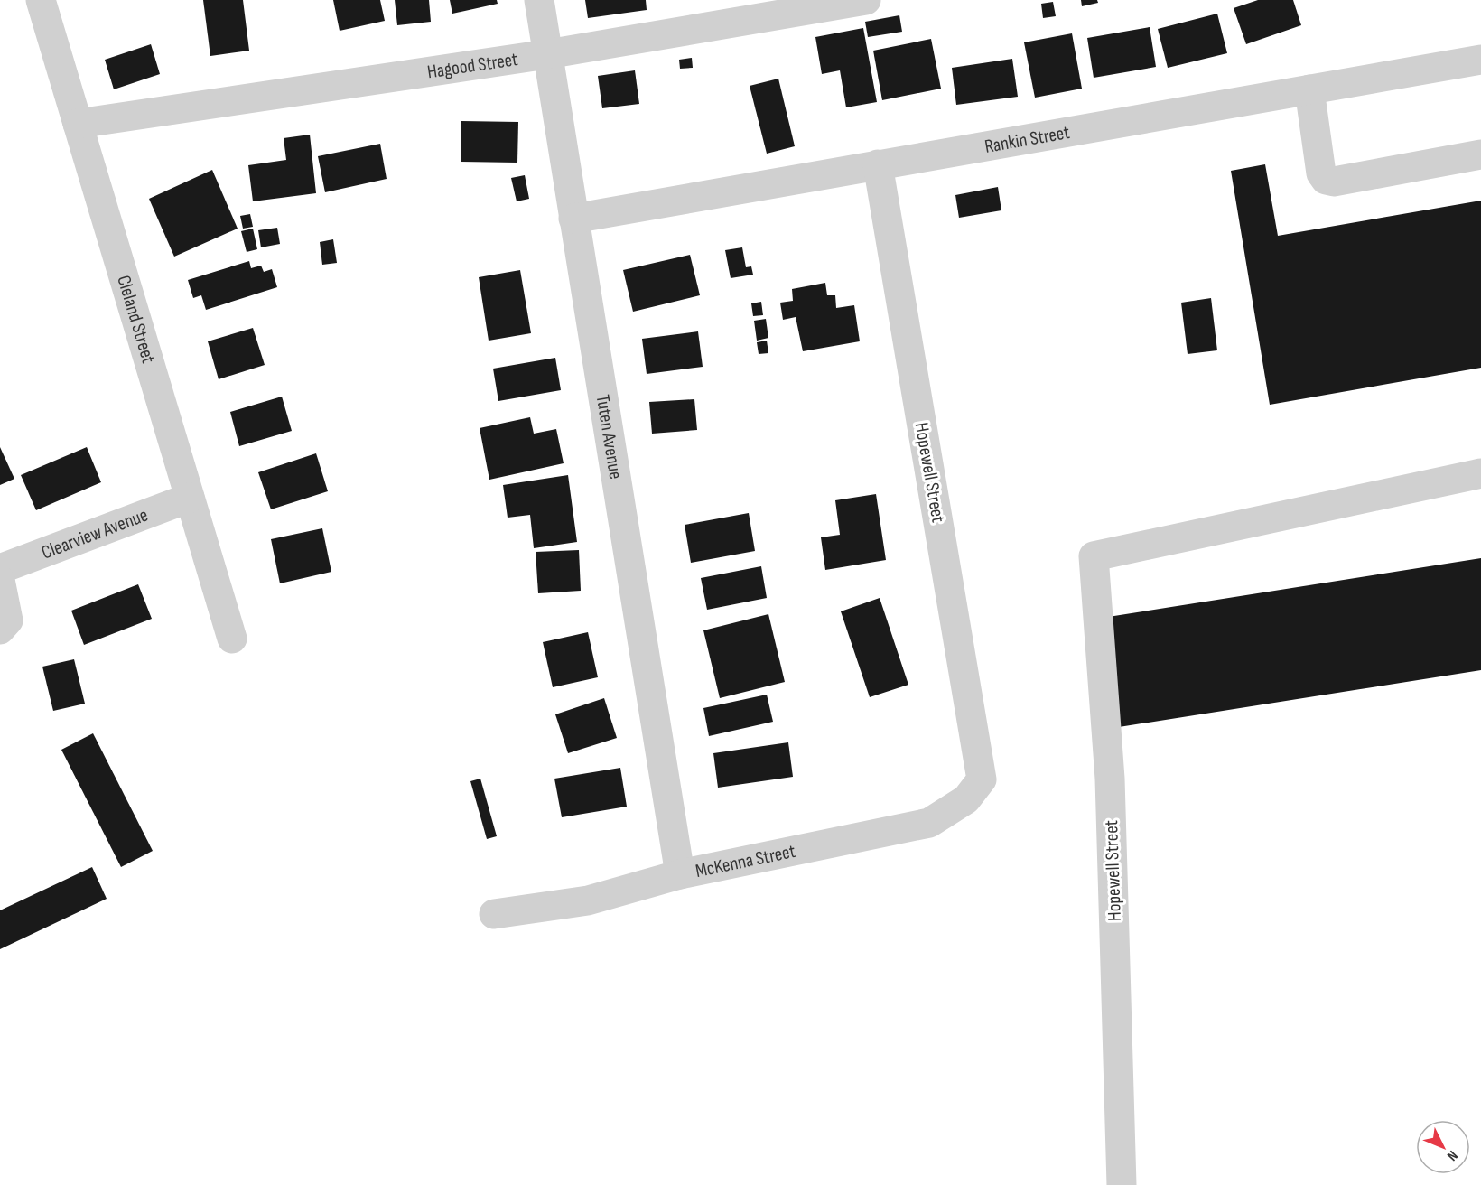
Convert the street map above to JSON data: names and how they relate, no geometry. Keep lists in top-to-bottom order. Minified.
{"streets":{"street":["Hagood Street","Rankin Street","Cleland Street","Tuten Avenue","Hopewell Street","Clearview Avenue","McKenna Street"]},"crossings":[["Hagood Street","Cleland Street"],["Hagood Street","Tuten Avenue"],["Rankin Street","Tuten Avenue"],["Rankin Street","Hopewell Street"],["Cleland Street","Clearview Avenue"],["Tuten Avenue","McKenna Street"],["Hopewell Street","McKenna Street"]],"north":"bottom right"}
